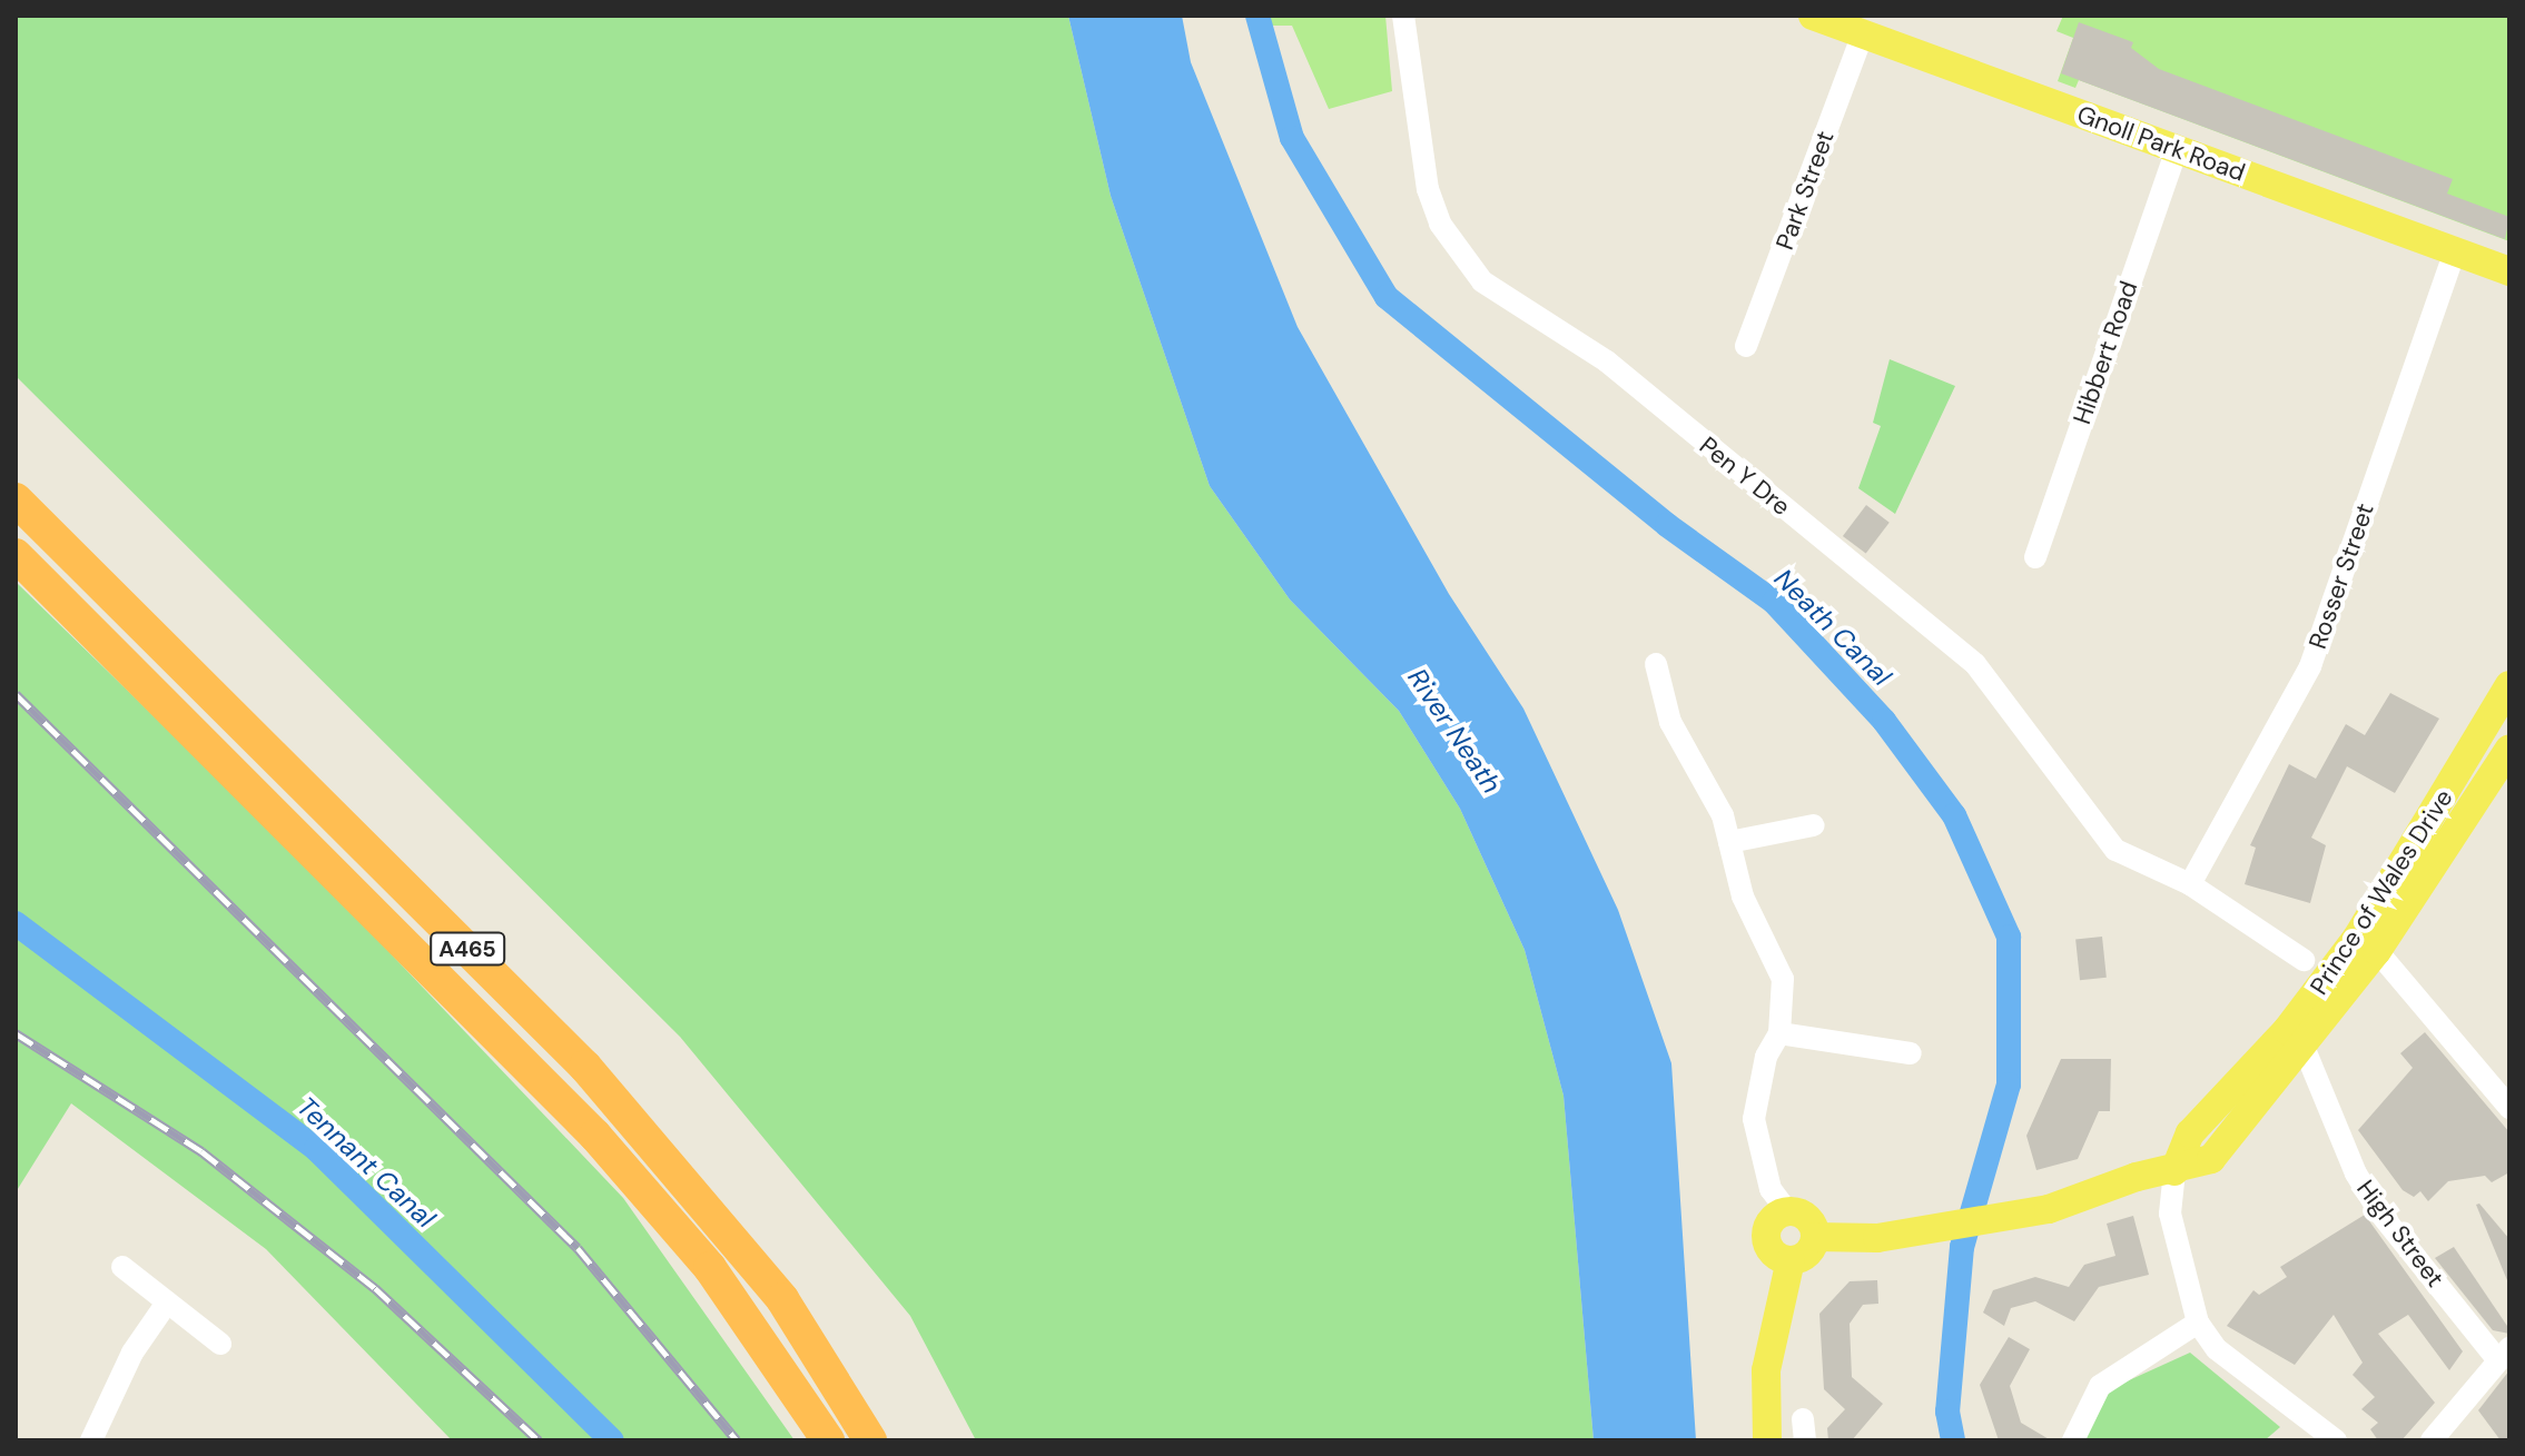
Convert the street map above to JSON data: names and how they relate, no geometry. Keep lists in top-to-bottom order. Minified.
{"streets":{"highway":["A465"],"main road":["Gnoll Park Road","Prince of Wales Drive"],"street":["Park Street","Hibbert Road","Pen Y Dre","Rosser Street","High Street"]},"crossings":[["Gnoll Park Road","Park Street"],["Gnoll Park Road","Hibbert Road"],["Gnoll Park Road","Rosser Street"],["Pen Y Dre","Rosser Street"],["Prince of Wales Drive","High Street"]],"water":["Neath Canal","River Neath","Tennant Canal"]}
